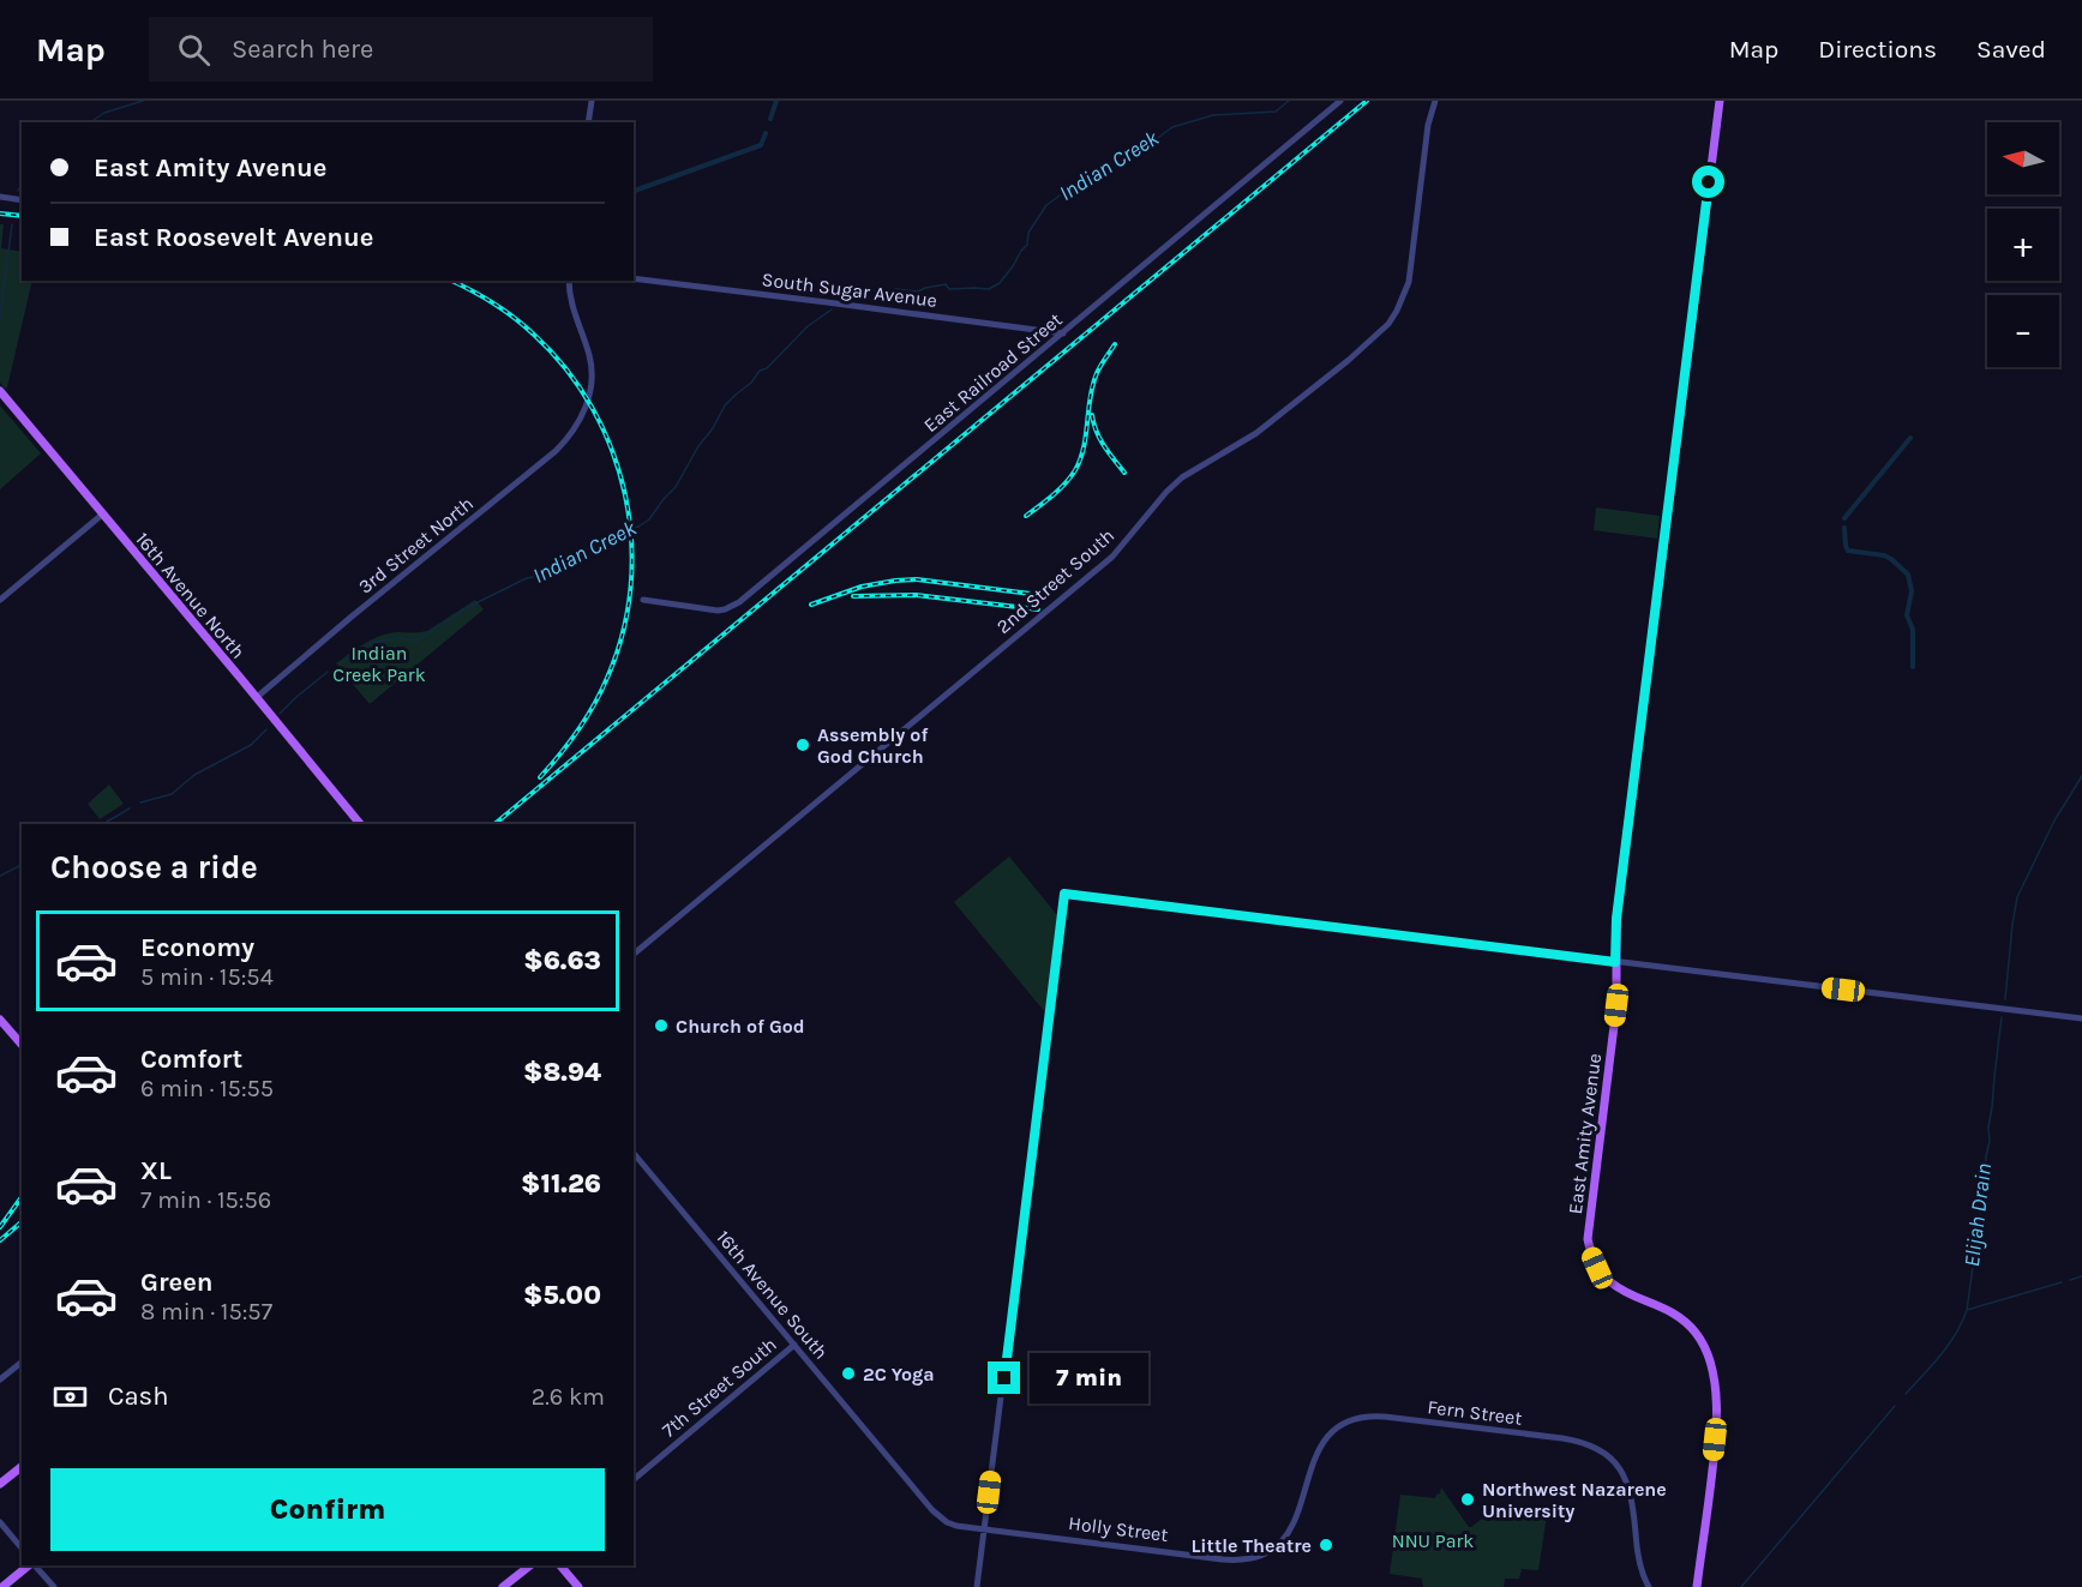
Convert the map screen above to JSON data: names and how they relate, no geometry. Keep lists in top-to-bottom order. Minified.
{"streets":{"main road":["16th Avenue North","East Amity Avenue"],"street":["South Sugar Avenue","East Railroad Street","3rd Street North","2nd Street South","16th Avenue South","7th Street South","Fern Street","Holly Street"]},"crossings":[["South Sugar Avenue","East Railroad Street"],["3rd Street North","16th Avenue North"],["16th Avenue South","7th Street South"],["16th Avenue South","Holly Street"],["Fern Street","Holly Street"]],"water":["Indian Creek","Elijah Drain"],"parks":["Indian Creek Park","NNU Park"],"places":["Assembly of God Church","Church of God","2C Yoga","Northwest Nazarene University","Little Theatre"],"north":"left","page":{"header":"Map","search":"Search here","nav":["Map","Directions","Saved"],"map_buttons":["+","−"],"banner":["East Amity Avenue","East Roosevelt Avenue"],"heading":"Choose a ride","list":[{"name":"Economy","note":"5 min · 15:54","value":"$6.63"},{"name":"Comfort","note":"6 min · 15:55","value":"$8.94"},{"name":"XL","note":"7 min · 15:56","value":"$11.26"},{"name":"Green","note":"8 min · 15:57","value":"$5.00"}],"bubble":"7 min","pay":["Cash","2.6 km"],"buttons":"Confirm"}}
